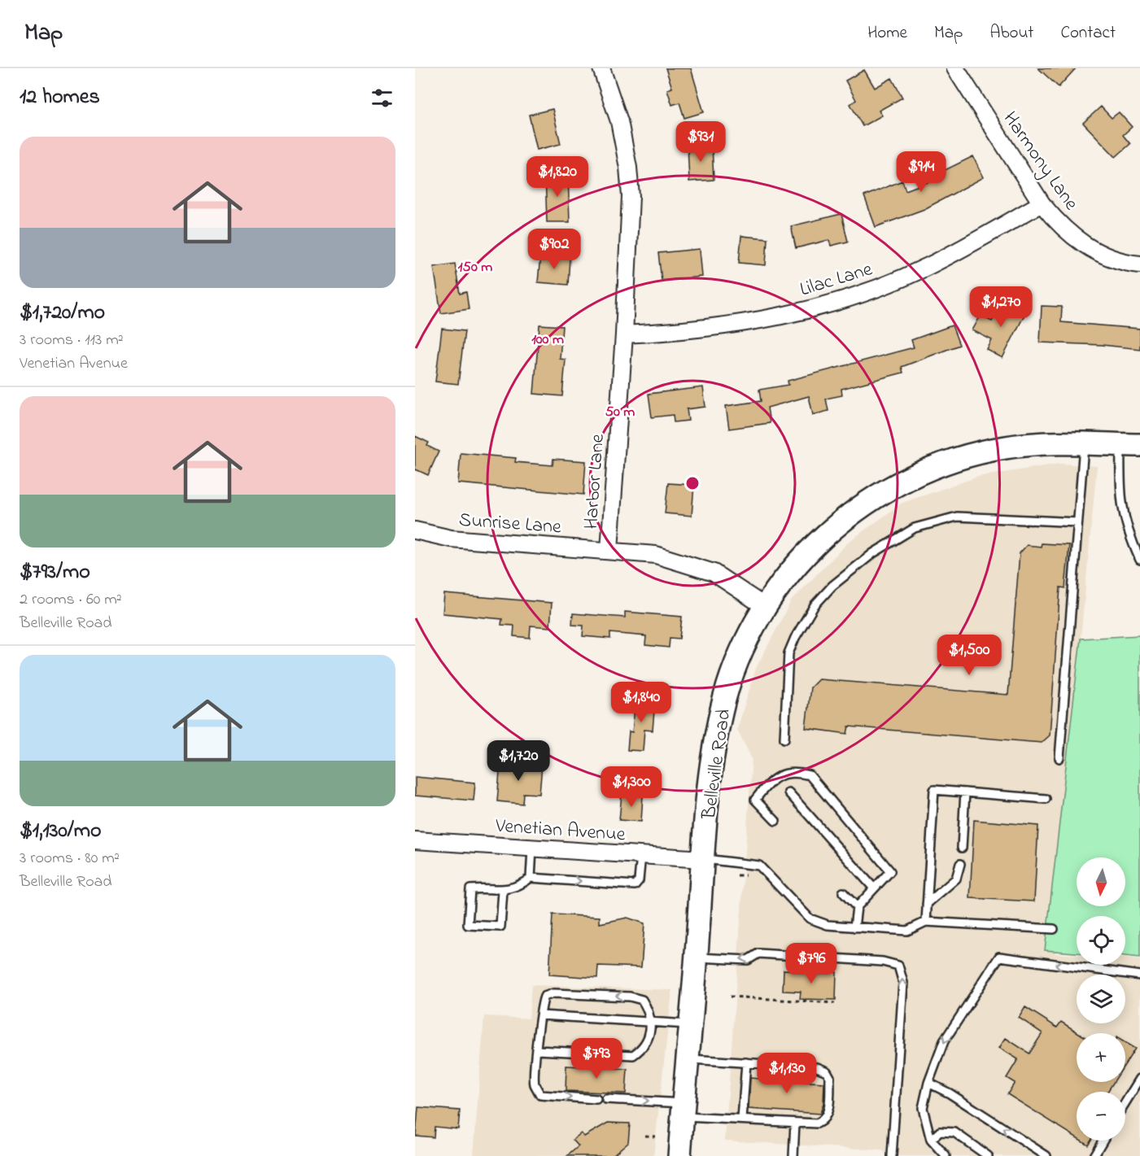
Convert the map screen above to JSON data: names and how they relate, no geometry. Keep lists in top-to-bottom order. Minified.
{"streets":{"main road":["Belleville Road"],"street":["Harmony Lane","Lilac Lane","Harbor Lane","Sunrise Lane","Venetian Avenue"]},"crossings":[["Harmony Lane","Lilac Lane"],["Lilac Lane","Harbor Lane"],["Harbor Lane","Sunrise Lane"],["Sunrise Lane","Belleville Road"],["Belleville Road","Venetian Avenue"]],"north":"bottom","page":{"header":"Map","nav":["Home","Map","About","Contact"],"heading":"12 homes","price":["$931","$914","$1,820","$902","$1,270","$1,500","$1,840","$1,720","$1,300","$796","$793","$1,130"],"list":[{"name":"$1,720/mo","note":"3 rooms · 113 m² · Venetian Avenue"},{"name":"$793/mo","note":"2 rooms · 60 m² · Belleville Road"},{"name":"$1,130/mo","note":"3 rooms · 80 m² · Belleville Road"}],"map_buttons":["+","−"]},"rings":["150 m","100 m","50 m"]}
